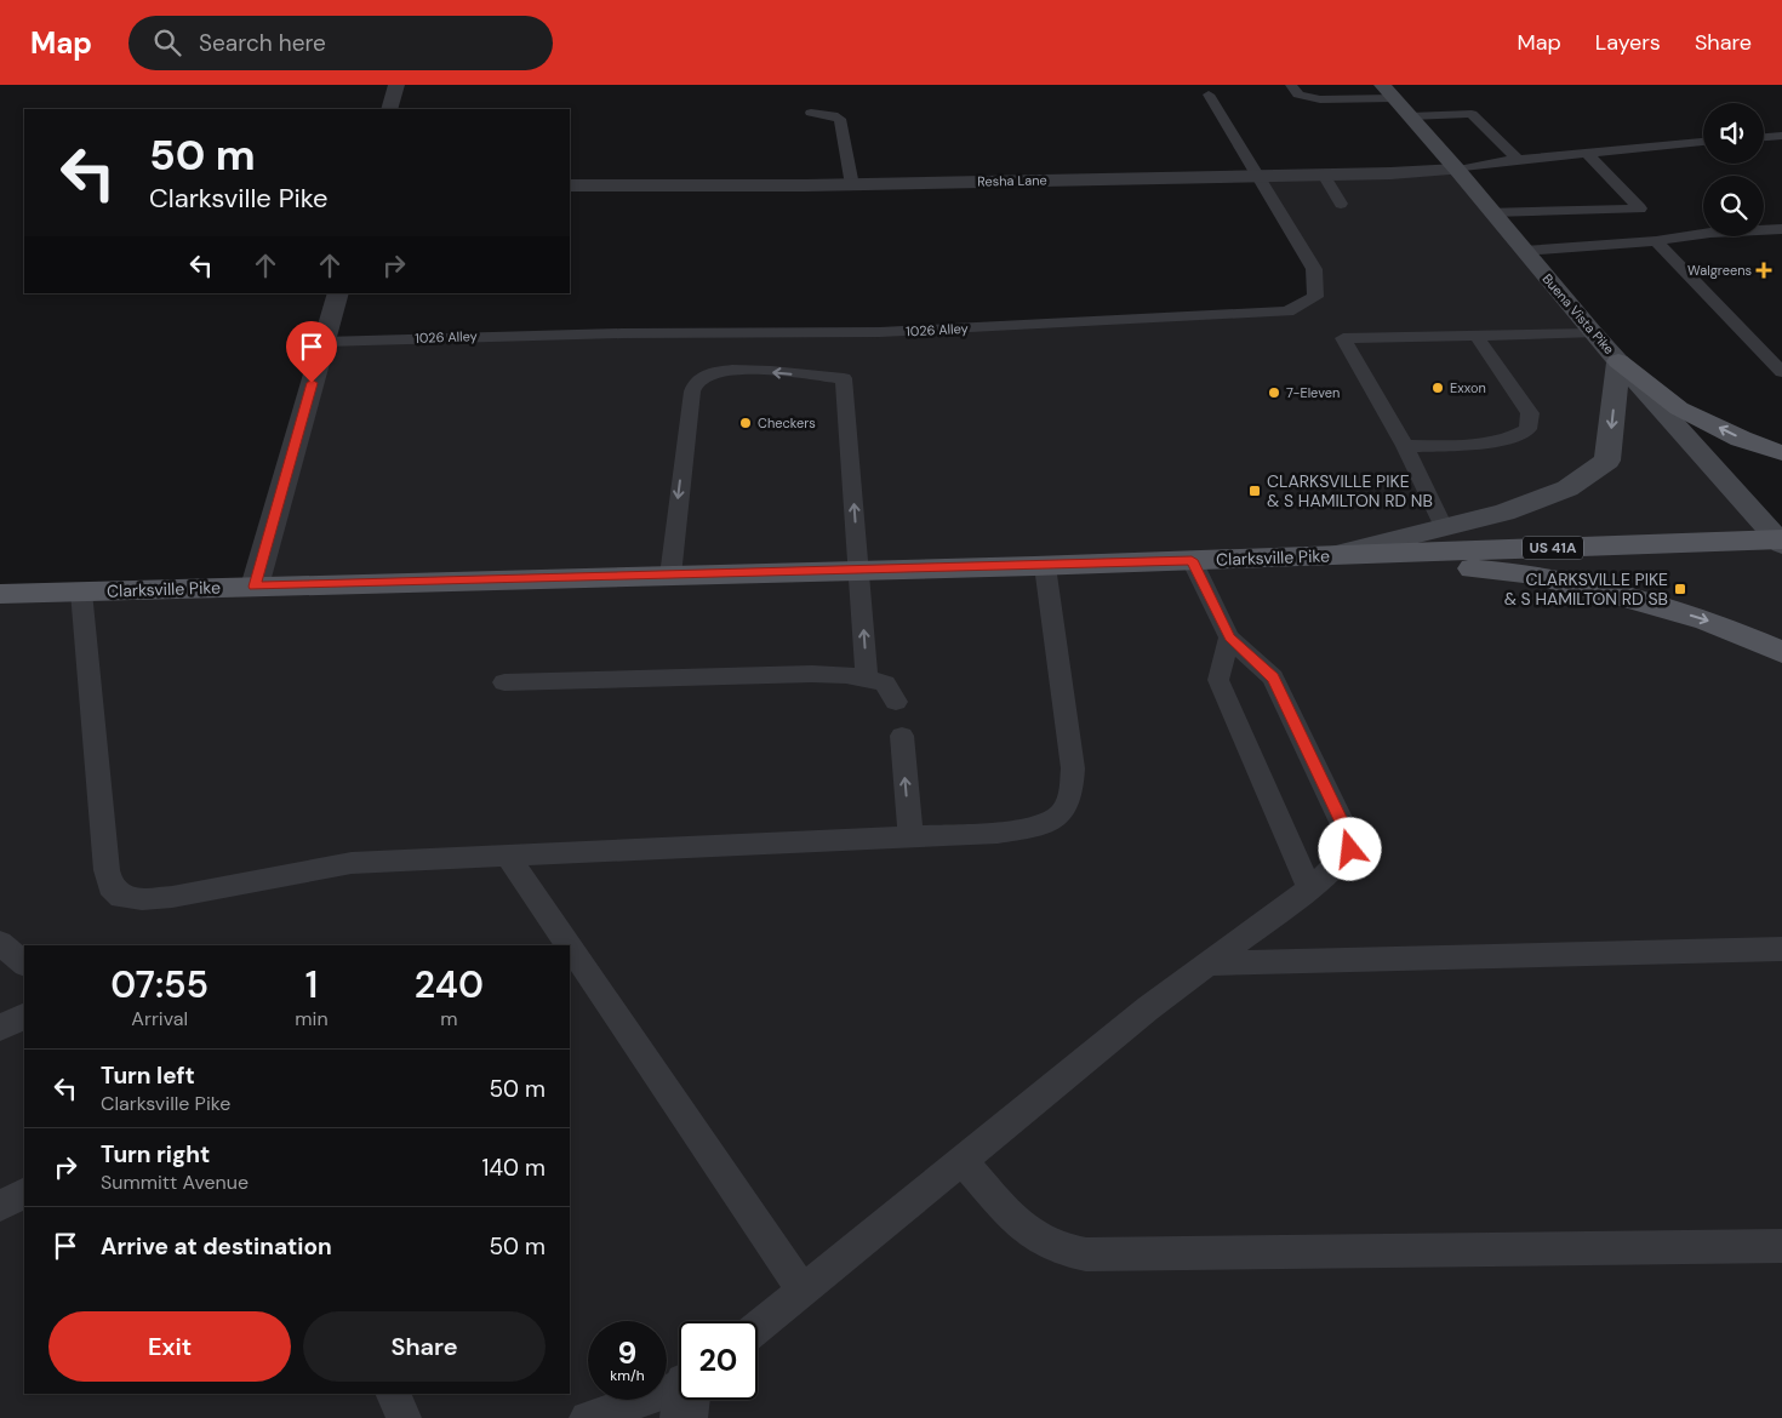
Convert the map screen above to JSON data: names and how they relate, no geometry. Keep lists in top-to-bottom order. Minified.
{"streets":{"main road":["Buena Vista Pike","US 41A","Clarksville Pike"],"street":["Resha Lane"],"lane":["1026 Alley"]},"crossings":[["Resha Lane","Buena Vista Pike"],["Resha Lane","1026 Alley"],["Buena Vista Pike","Clarksville Pike"]],"places":{"health":["Walgreens"],"other":["Exxon","7-Eleven","Checkers"],"transit":["CLARKSVILLE PIKE & S HAMILTON RD NB","CLARKSVILLE PIKE & S HAMILTON RD SB"]},"page":{"header":"Map","search":"Search here","nav":["Map","Layers","Share"],"turn":["50 m","Clarksville Pike"],"eta":["07:55","Arrival","1","min","240","m"],"list":[{"name":"Turn left","note":"Clarksville Pike","value":"50 m"},{"name":"Turn right","note":"Summitt Avenue","value":"140 m"},{"name":"Arrive at destination","value":"50 m"}],"buttons":["Exit","Share"],"speed":"9 km/h","limit":"20"}}
